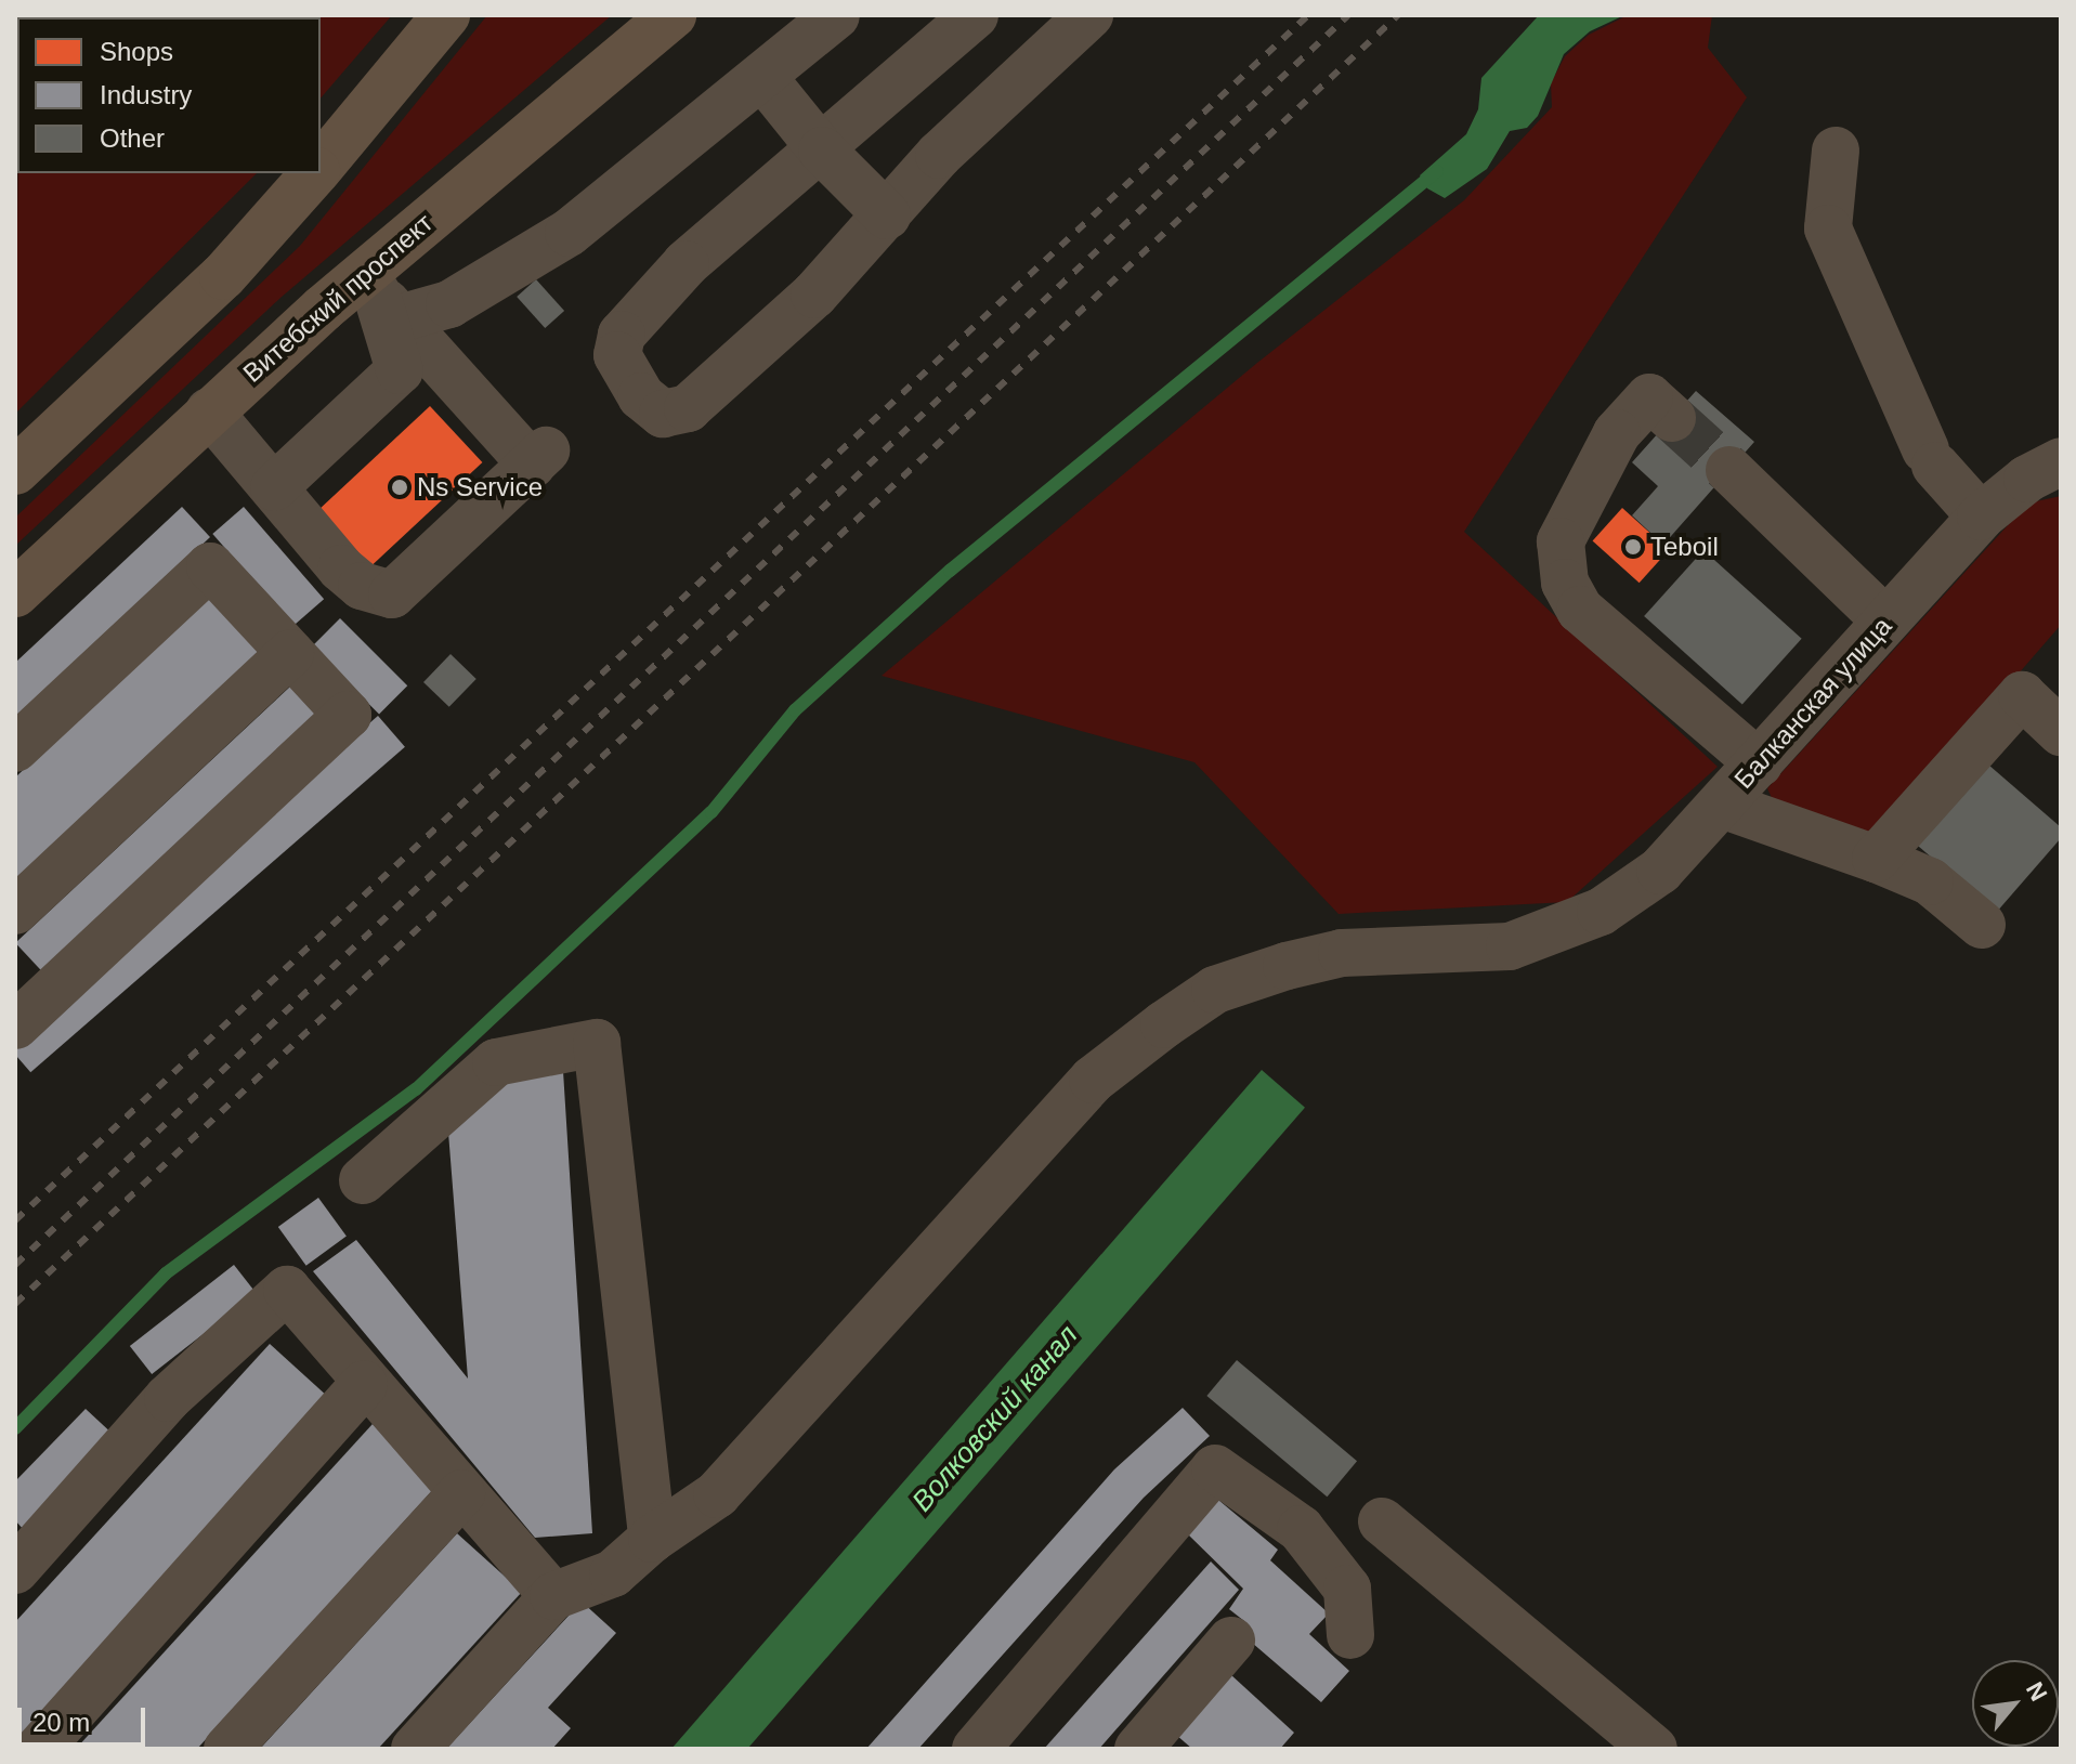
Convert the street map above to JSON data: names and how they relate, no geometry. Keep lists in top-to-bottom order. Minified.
{"streets":{"main road":["Витебский проспект"],"street":["Балканская улица"]},"water":["Волковский канал"],"places":["Ns Service","Teboil"],"legend":["Shops","Industry","Other"],"scale_bar":"20 m","north":"top right"}
